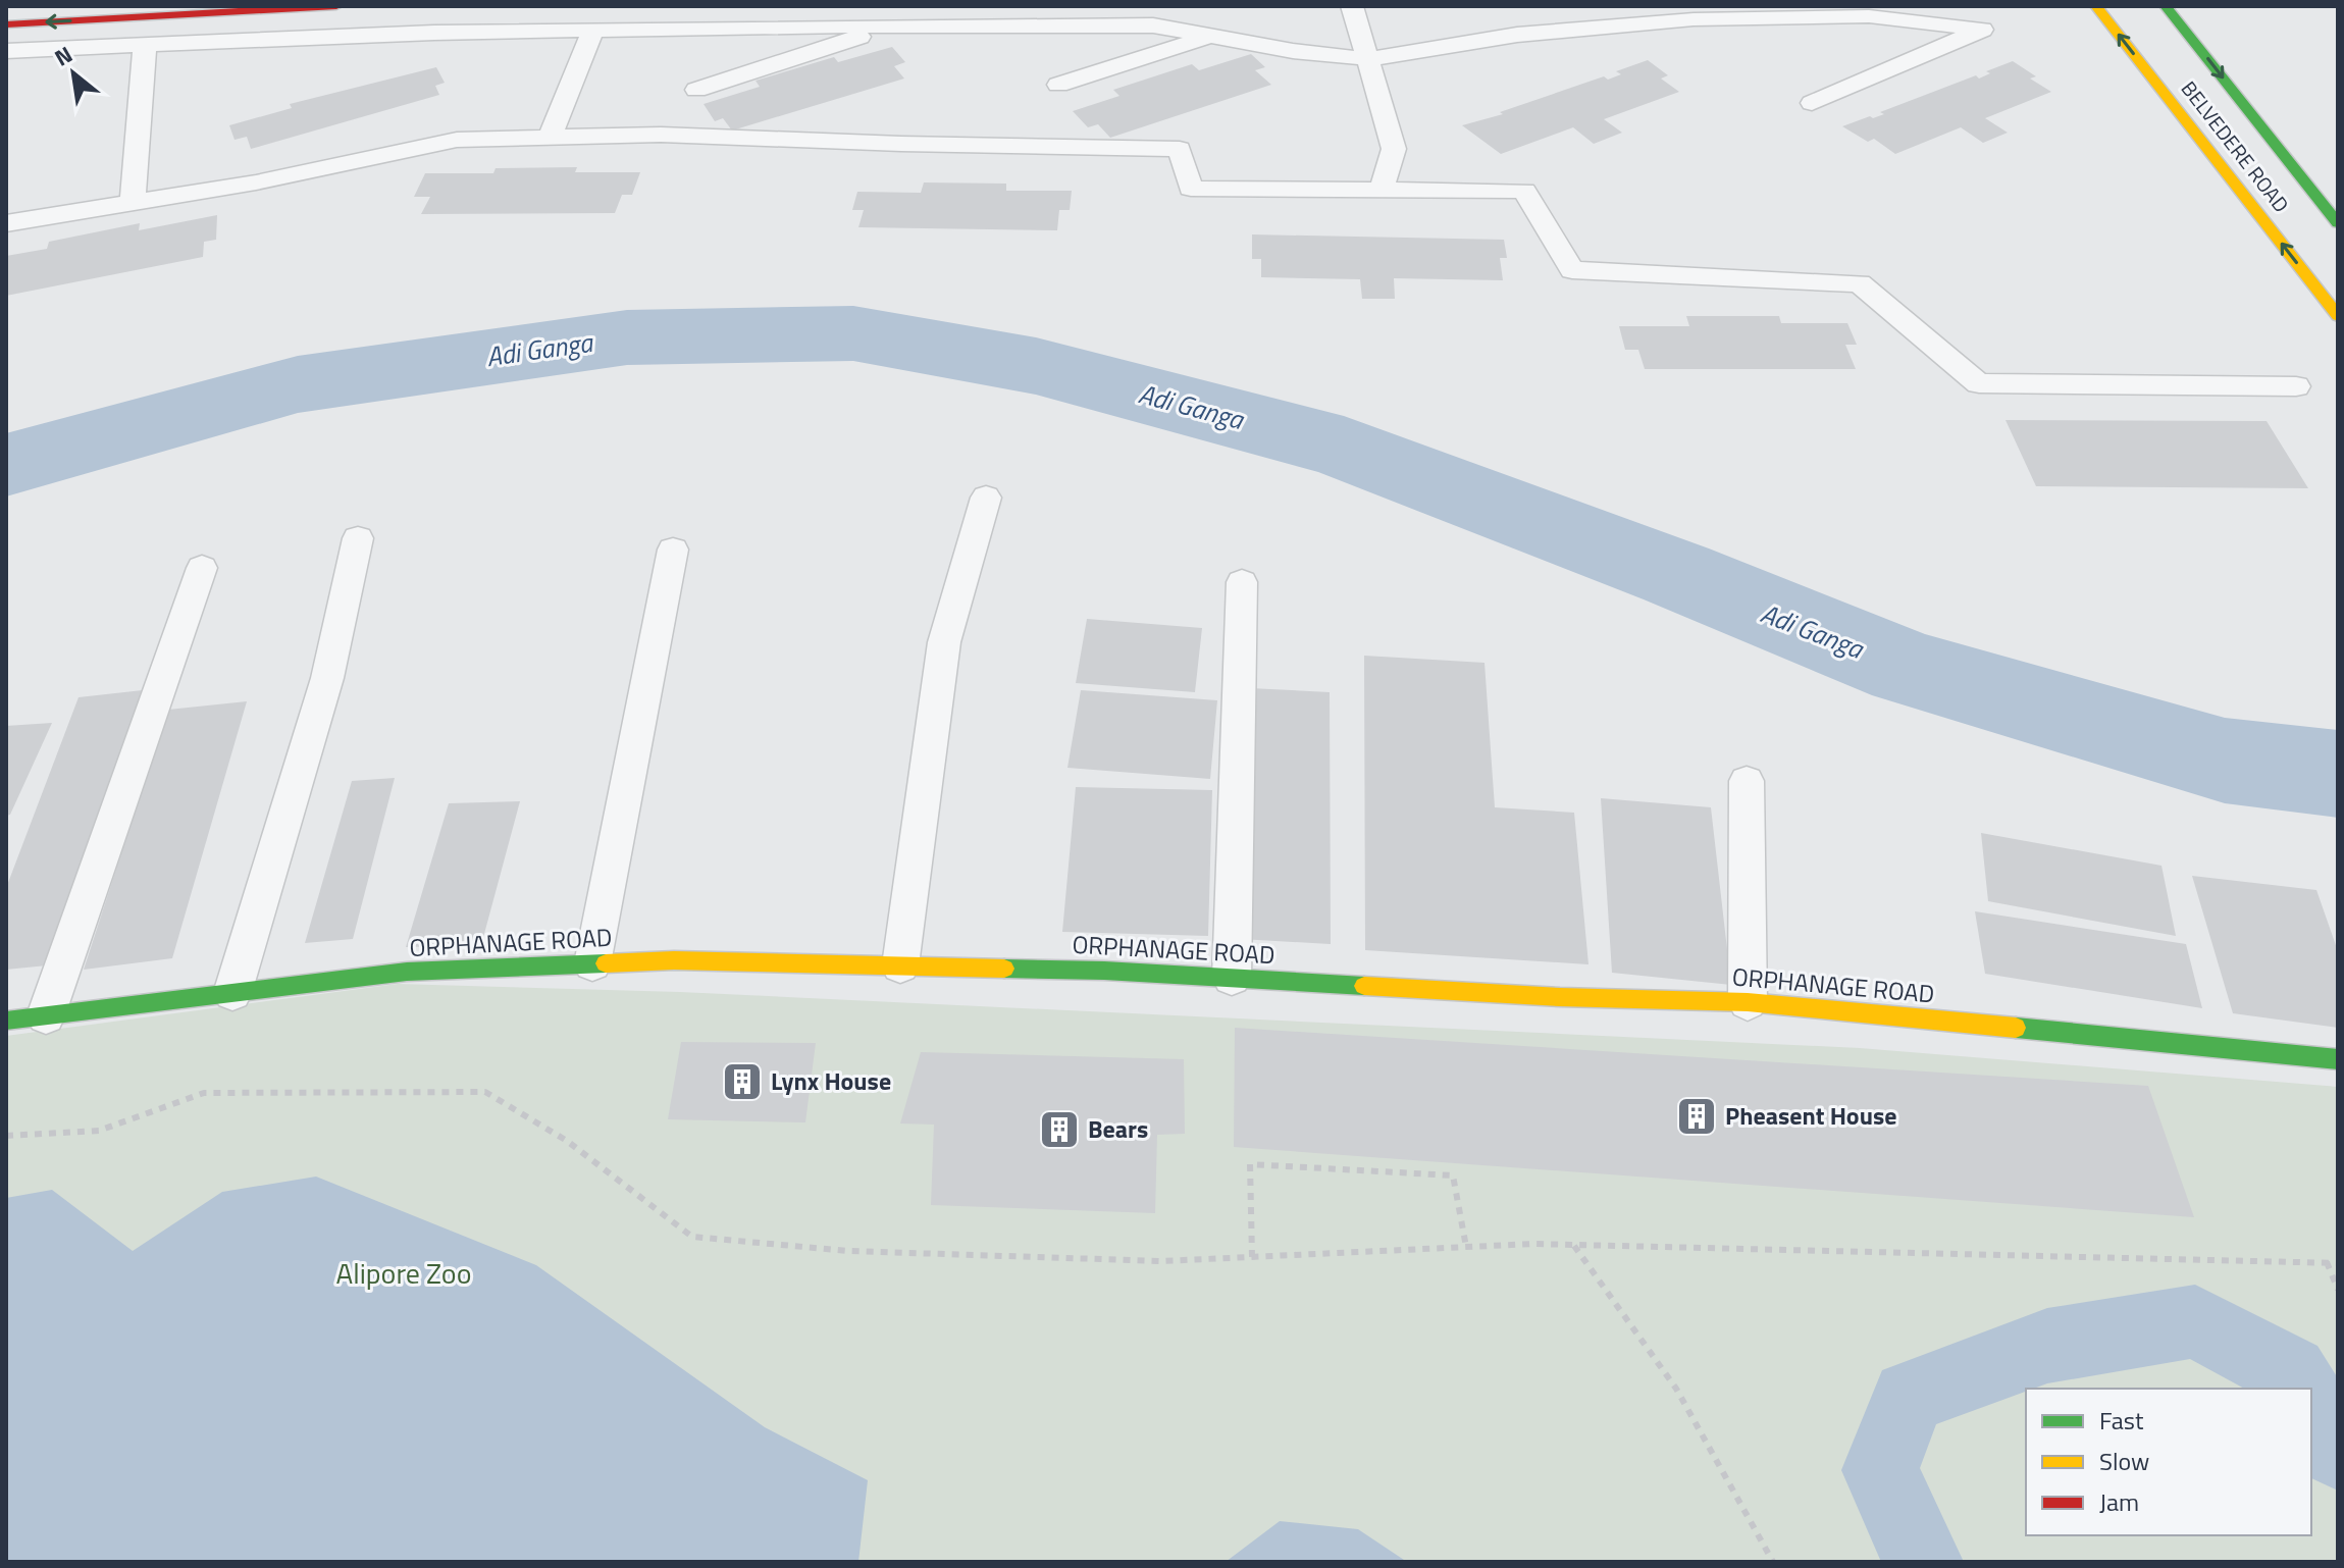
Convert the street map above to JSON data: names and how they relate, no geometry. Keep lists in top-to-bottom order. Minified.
{"streets":{"main road":["BELVEDERE ROAD","ORPHANAGE ROAD"]},"water":["Adi Ganga"],"parks":["Alipore Zoo"],"places":{"building":["Lynx House","Pheasent House","Bears"]},"legend":["Fast","Slow","Jam"],"north":"top left"}
